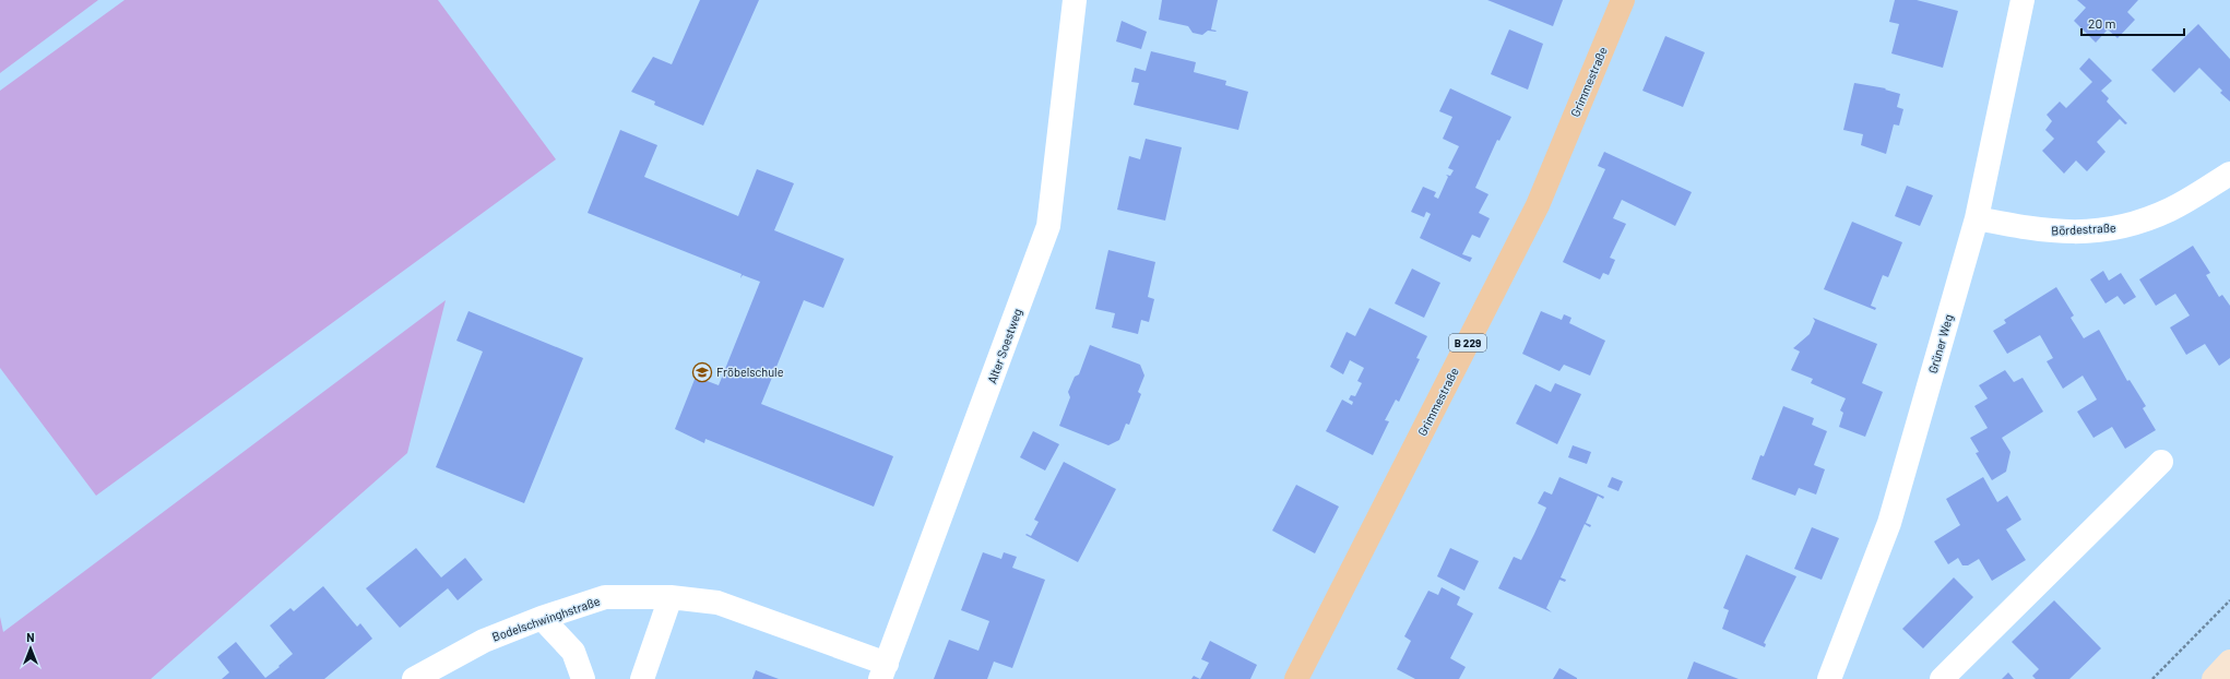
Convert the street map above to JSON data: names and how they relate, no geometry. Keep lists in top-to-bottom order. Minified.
{"streets":{"main road":["Grimmestraße","B 229"],"street":["Bördestraße","Grüner Weg","Alter Soestweg","Bodelschwinghstraße"]},"crossings":[["Bördestraße","Grüner Weg"],["Alter Soestweg","Bodelschwinghstraße"]],"places":{"school or university":["Fröbelschule"]},"scale_bar":"20 m","north":"top"}
